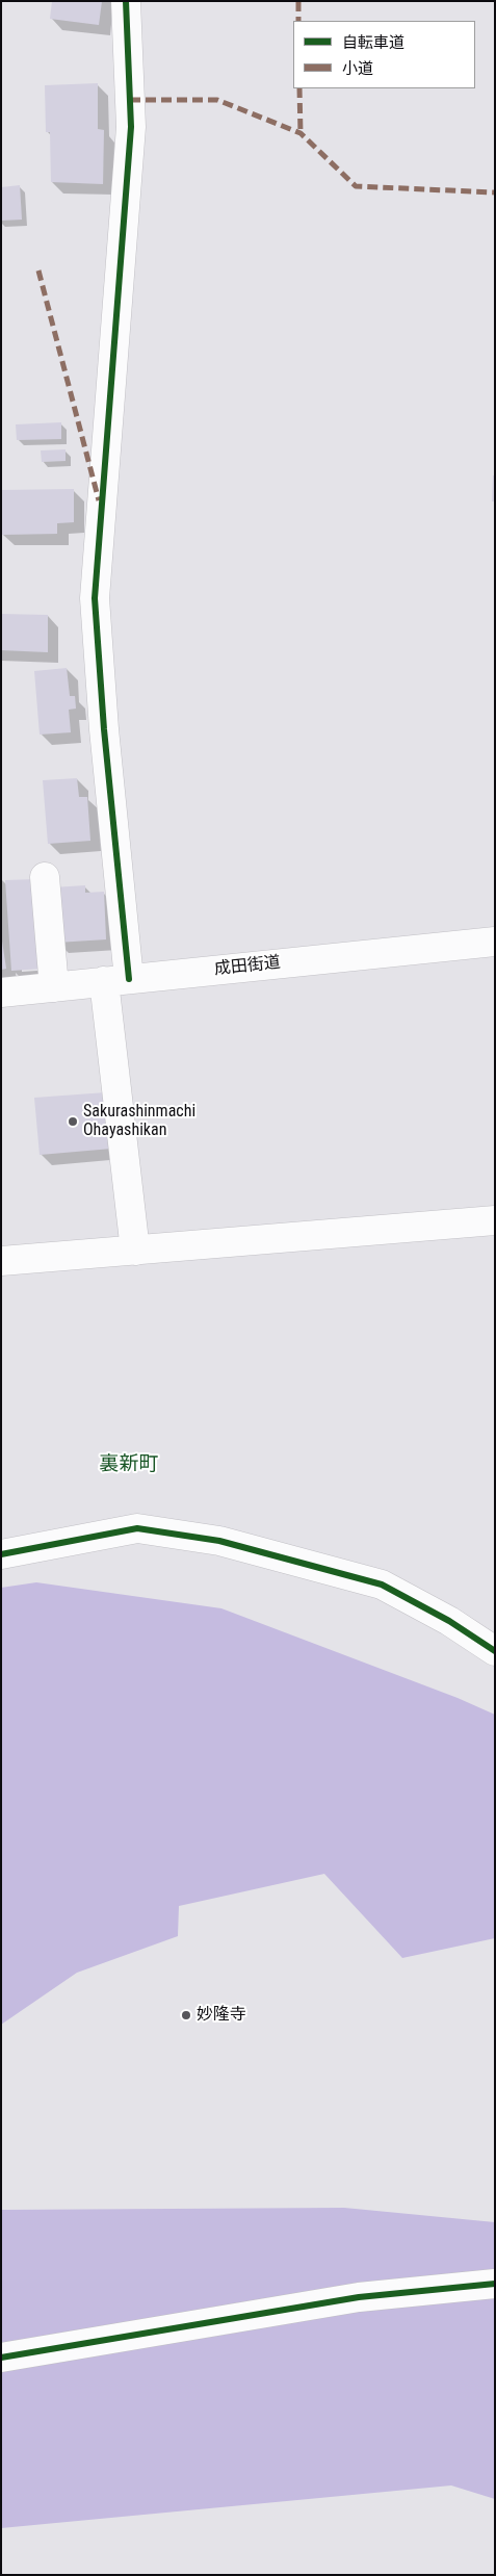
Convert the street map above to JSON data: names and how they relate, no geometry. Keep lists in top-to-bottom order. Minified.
{"streets":{"street":["成田街道"]},"districts":["裏新町"],"places":["Sakurashinmachi Ohayashikan","妙隆寺"],"legend":["自転車道","小道"]}
